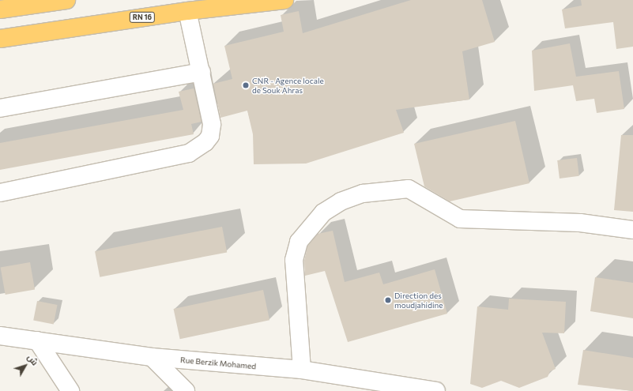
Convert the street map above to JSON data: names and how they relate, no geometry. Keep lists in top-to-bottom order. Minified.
{"streets":{"highway":["RN 16"],"street":["Rue Berzik Mohamed"]},"places":["CNR - Agence locale de Souk Ahras","Direction des moudjahidine"],"north":"top right"}
